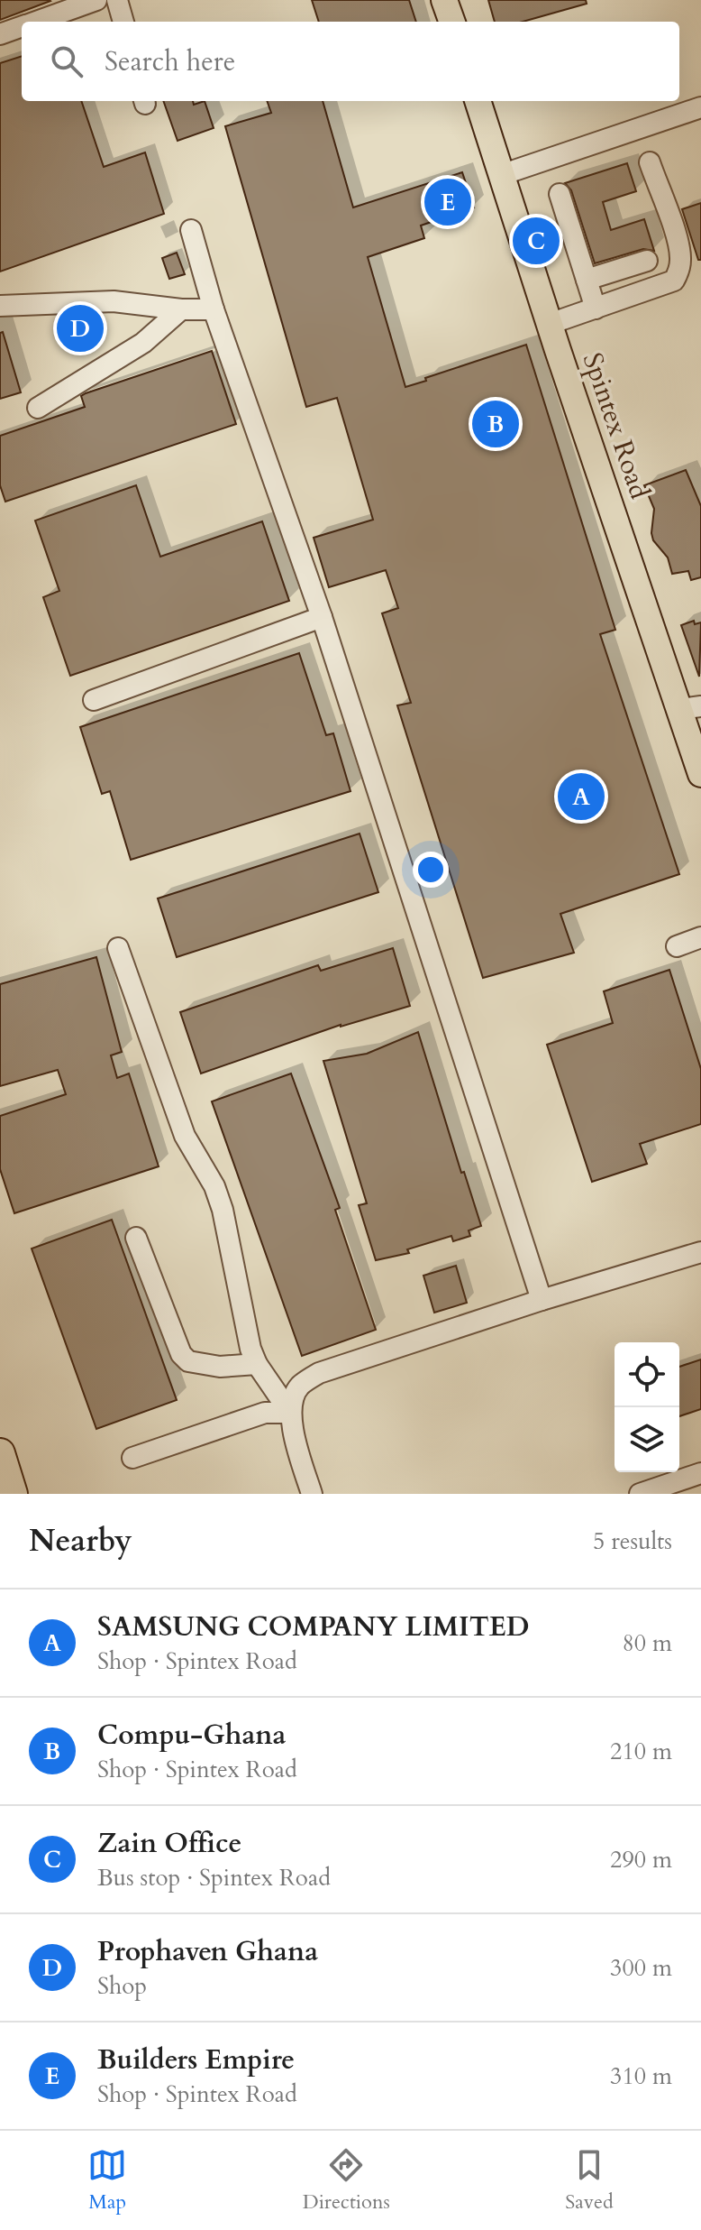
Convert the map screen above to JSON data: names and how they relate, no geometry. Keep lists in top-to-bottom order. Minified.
{"streets":{"main road":["Spintex Road"]},"page":{"search":"Search here","pins":["E","C","D","B","A"],"heading":["Nearby","5 results"],"list":[{"mark":"A","name":"SAMSUNG COMPANY LIMITED","note":"Shop · Spintex Road","value":"80 m"},{"mark":"B","name":"Compu-Ghana","note":"Shop · Spintex Road","value":"210 m"},{"mark":"C","name":"Zain Office","note":"Bus stop · Spintex Road","value":"290 m"},{"mark":"D","name":"Prophaven Ghana","note":"Shop","value":"300 m"},{"mark":"E","name":"Builders Empire","note":"Shop · Spintex Road","value":"310 m"}],"nav":["Map","Directions","Saved"]}}
